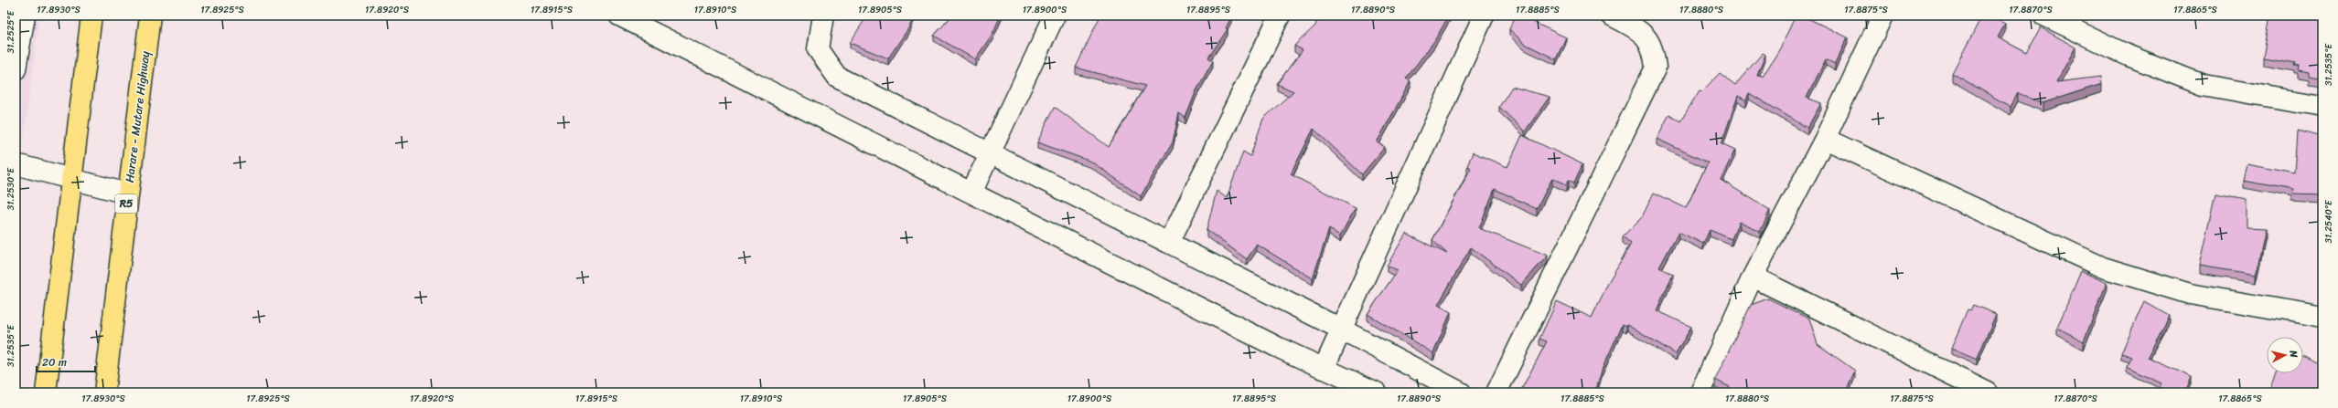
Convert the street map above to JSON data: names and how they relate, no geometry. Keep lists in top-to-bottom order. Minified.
{"streets":{"highway":["Harare - Mutare Highway","R5"]},"scale_bar":"20 m","north":"right","coordinates":["17.8930°S","17.8925°S","17.8920°S","17.8915°S","17.8910°S","17.8905°S","17.8900°S","17.8895°S","17.8890°S","17.8885°S","17.8880°S","17.8875°S","17.8870°S","17.8865°S","31.2525°E","31.2535°E","31.2530°E","31.2540°E"]}
